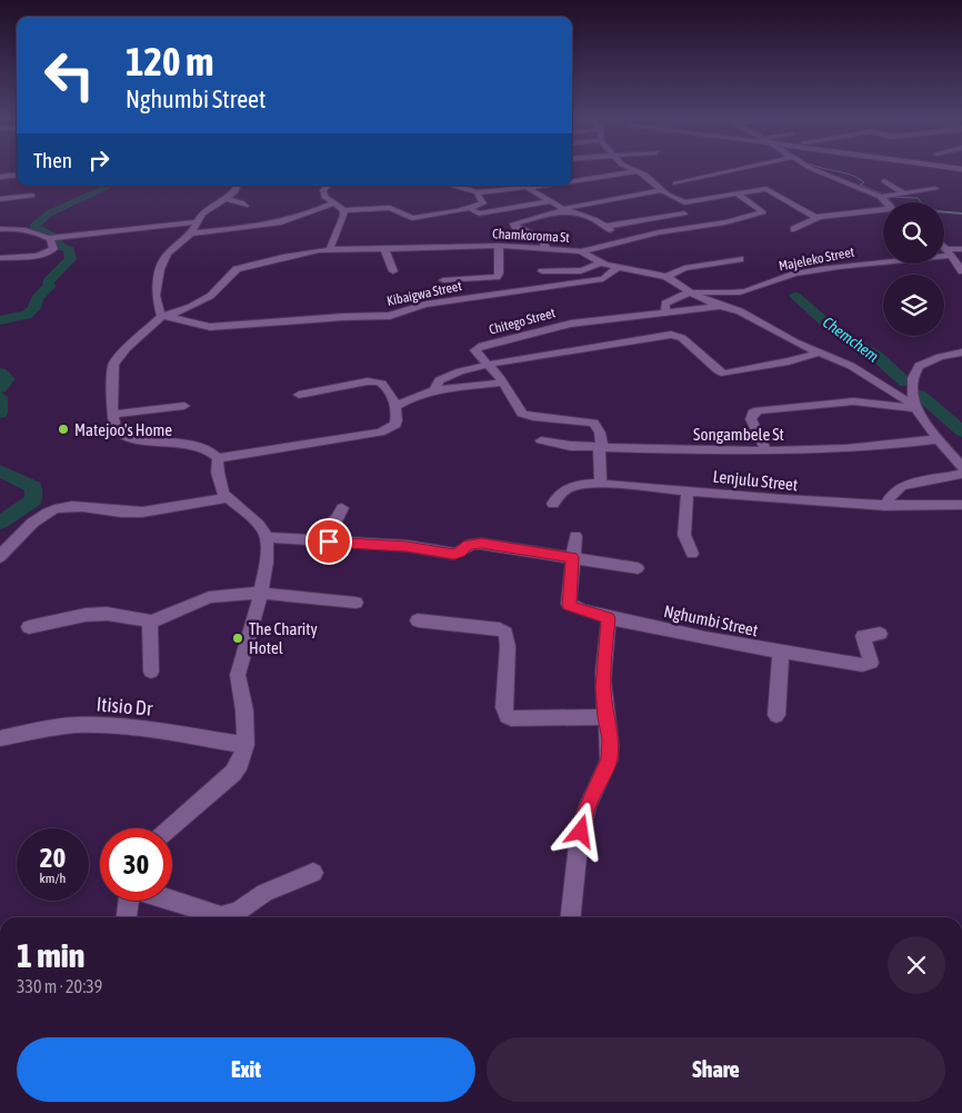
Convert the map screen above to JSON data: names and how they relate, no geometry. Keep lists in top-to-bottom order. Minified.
{"streets":{"street":["Chamkoroma St","Majeleko Street","Kibaigwa Street","Chitego Street","Songambele St","Lenjulu Street","Nghumbi Street","Itisio Dr"]},"crossings":[["Chamkoroma St","Majeleko Street"],["Chamkoroma St","Kibaigwa Street"],["Chamkoroma St","Chitego Street"],["Chitego Street","Songambele St"]],"water":["Chemchem"],"places":["Matejoo's Home","The Charity Hotel"],"page":{"turn":["120 m","Nghumbi Street"],"then":"Then","speed":"20 km/h","limit":"30","heading":["1 min","330 m · 20:39"],"buttons":["Exit","Share"]}}
